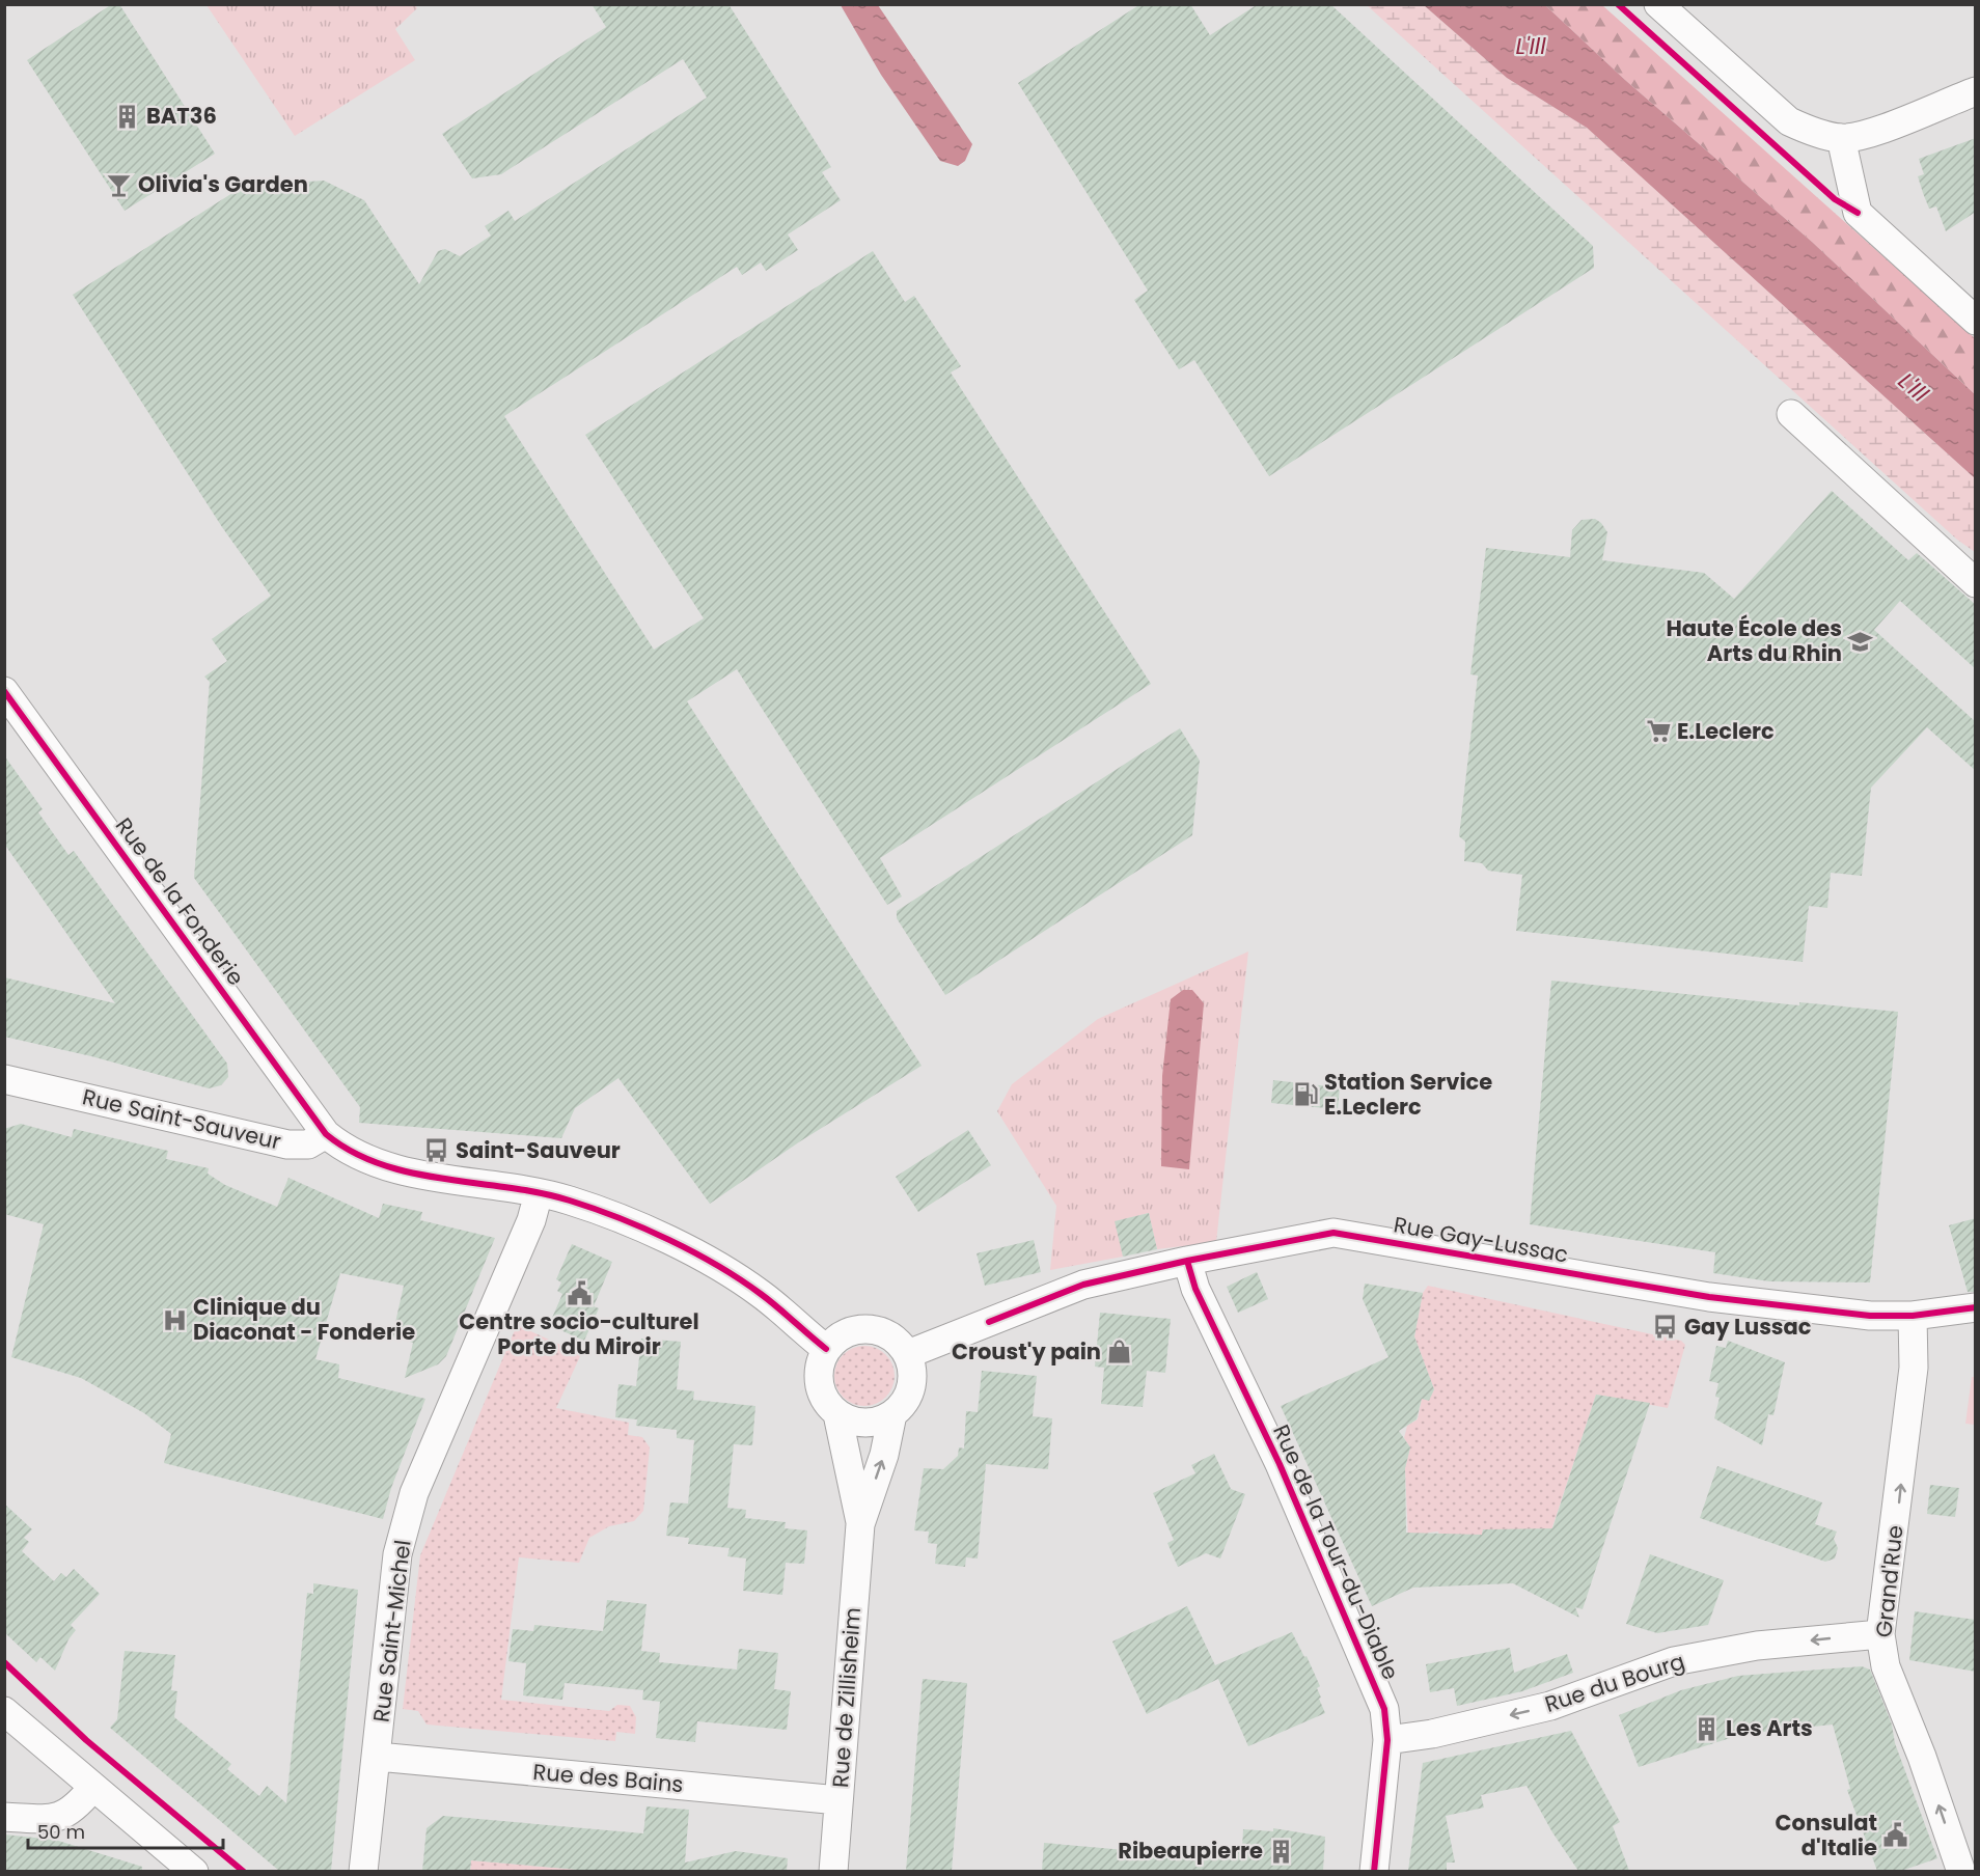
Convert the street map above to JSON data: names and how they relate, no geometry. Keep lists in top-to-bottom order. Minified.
{"streets":{"street":["Rue de la Fonderie","Rue Saint-Sauveur","Rue Gay-Lussac","Rue de la Tour-du-Diable","Grand'Rue","Rue Saint-Michel","Rue du Bourg","Rue de Zillisheim","Rue des Bains"]},"crossings":[["Rue de la Fonderie","Rue Saint-Sauveur"],["Rue Gay-Lussac","Rue de la Tour-du-Diable"],["Rue Gay-Lussac","Grand'Rue"],["Rue Gay-Lussac","Rue de Zillisheim"],["Rue de la Tour-du-Diable","Rue du Bourg"],["Grand'Rue","Rue du Bourg"],["Rue Saint-Michel","Rue des Bains"],["Rue de Zillisheim","Rue des Bains"]],"one_way":["Grand'Rue","Rue du Bourg"],"water":["L'Ill"],"places":{"building":["BAT36","Les Arts","Ribeaupierre"],"bar":["Olivia's Garden"],"school or university":["Haute École des Arts du Rhin"],"supermarket":["E.Leclerc"],"fuel station":["Station Service E.Leclerc"],"bus stop":["Saint-Sauveur","Gay Lussac"],"public building":["Centre socio-culturel Porte du Miroir","Consulat d'Italie"],"hospital":["Clinique du Diaconat - Fonderie"],"shop":["Croust'y pain"]},"scale_bar":"50 m"}
